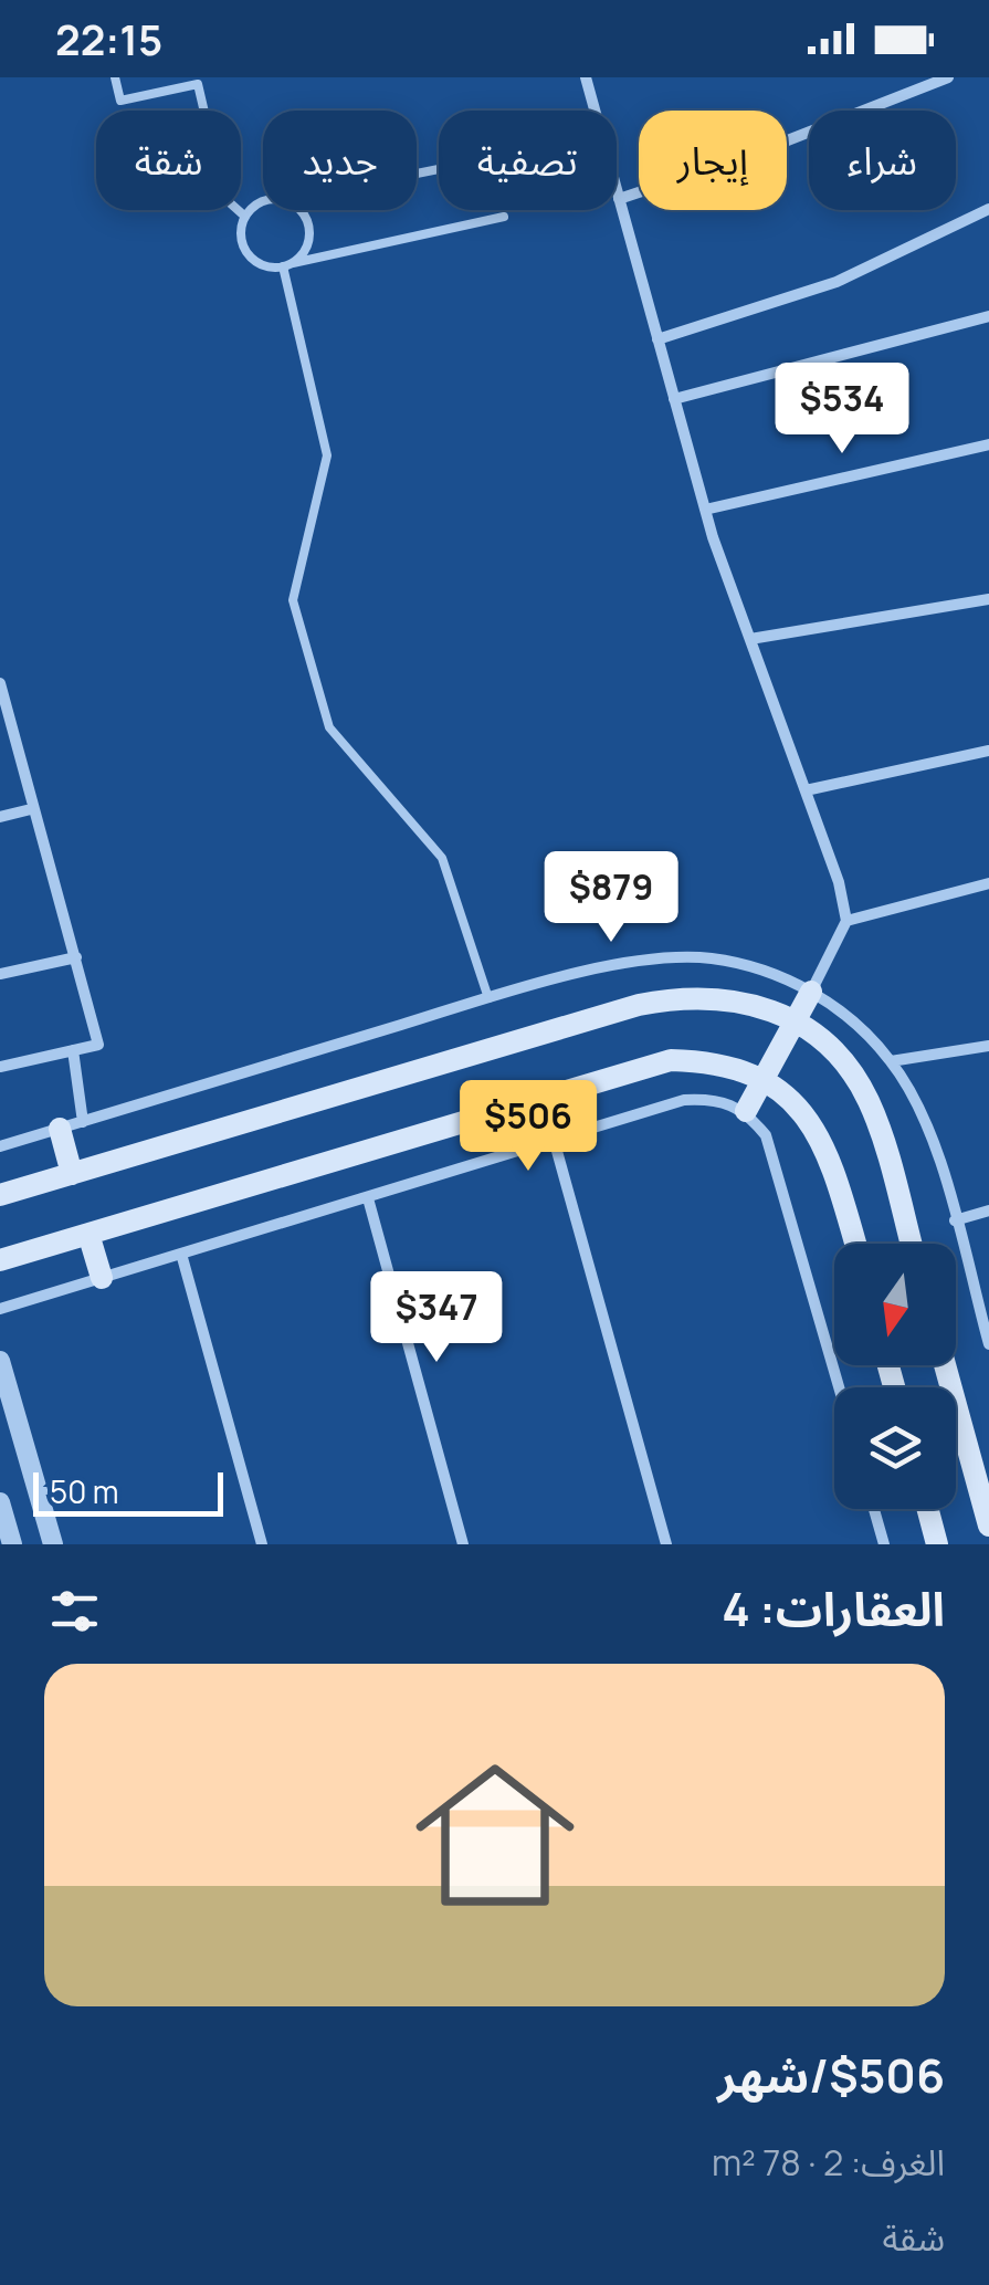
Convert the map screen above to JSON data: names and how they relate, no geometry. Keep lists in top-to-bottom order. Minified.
{"scale_bar":"50 m","north":"bottom","page":{"status":"22:15","chip":["شراء","إيجار","تصفية","جديد","شقة"],"price":["$534","$879","$506","$347"],"scale":"50 m","heading":"العقارات: 4","list":[{"name":"$506/شهر","note":"الغرف: 2 · 78 m² · شقة"}]}}
